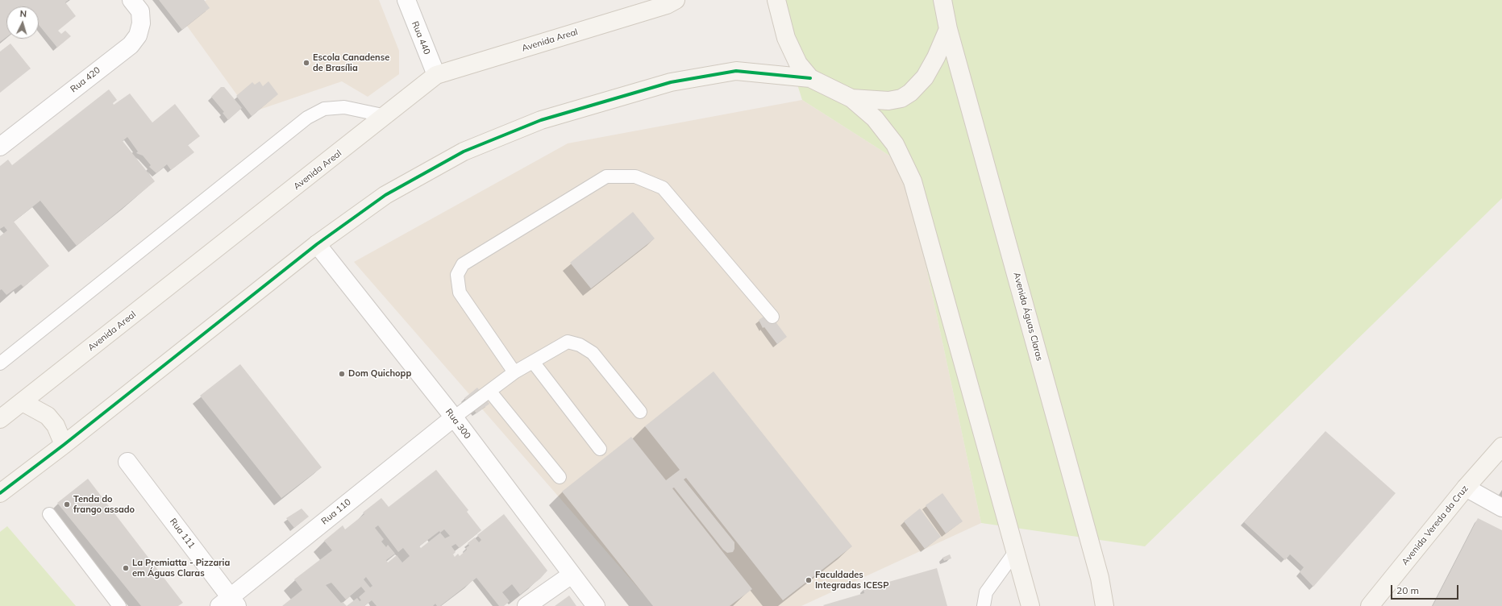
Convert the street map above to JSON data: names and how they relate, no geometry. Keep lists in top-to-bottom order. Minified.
{"streets":{"main road":["Avenida Areal","Avenida Águas Claras","Avenida Vereda da Cruz"],"street":["Rua 440","Rua 420","Rua 300","Rua 110","Rua 111"]},"crossings":[["Rua 440","Avenida Areal"],["Rua 300","Rua 110"],["Rua 110","Rua 111"]],"places":["Escola Canadense de Brasília","Dom Quichopp","Tenda do frango assado","La Premiatta - Pizzaria em Águas Claras","Faculdades Integradas ICESP"],"scale_bar":"20 m","north":"top"}
